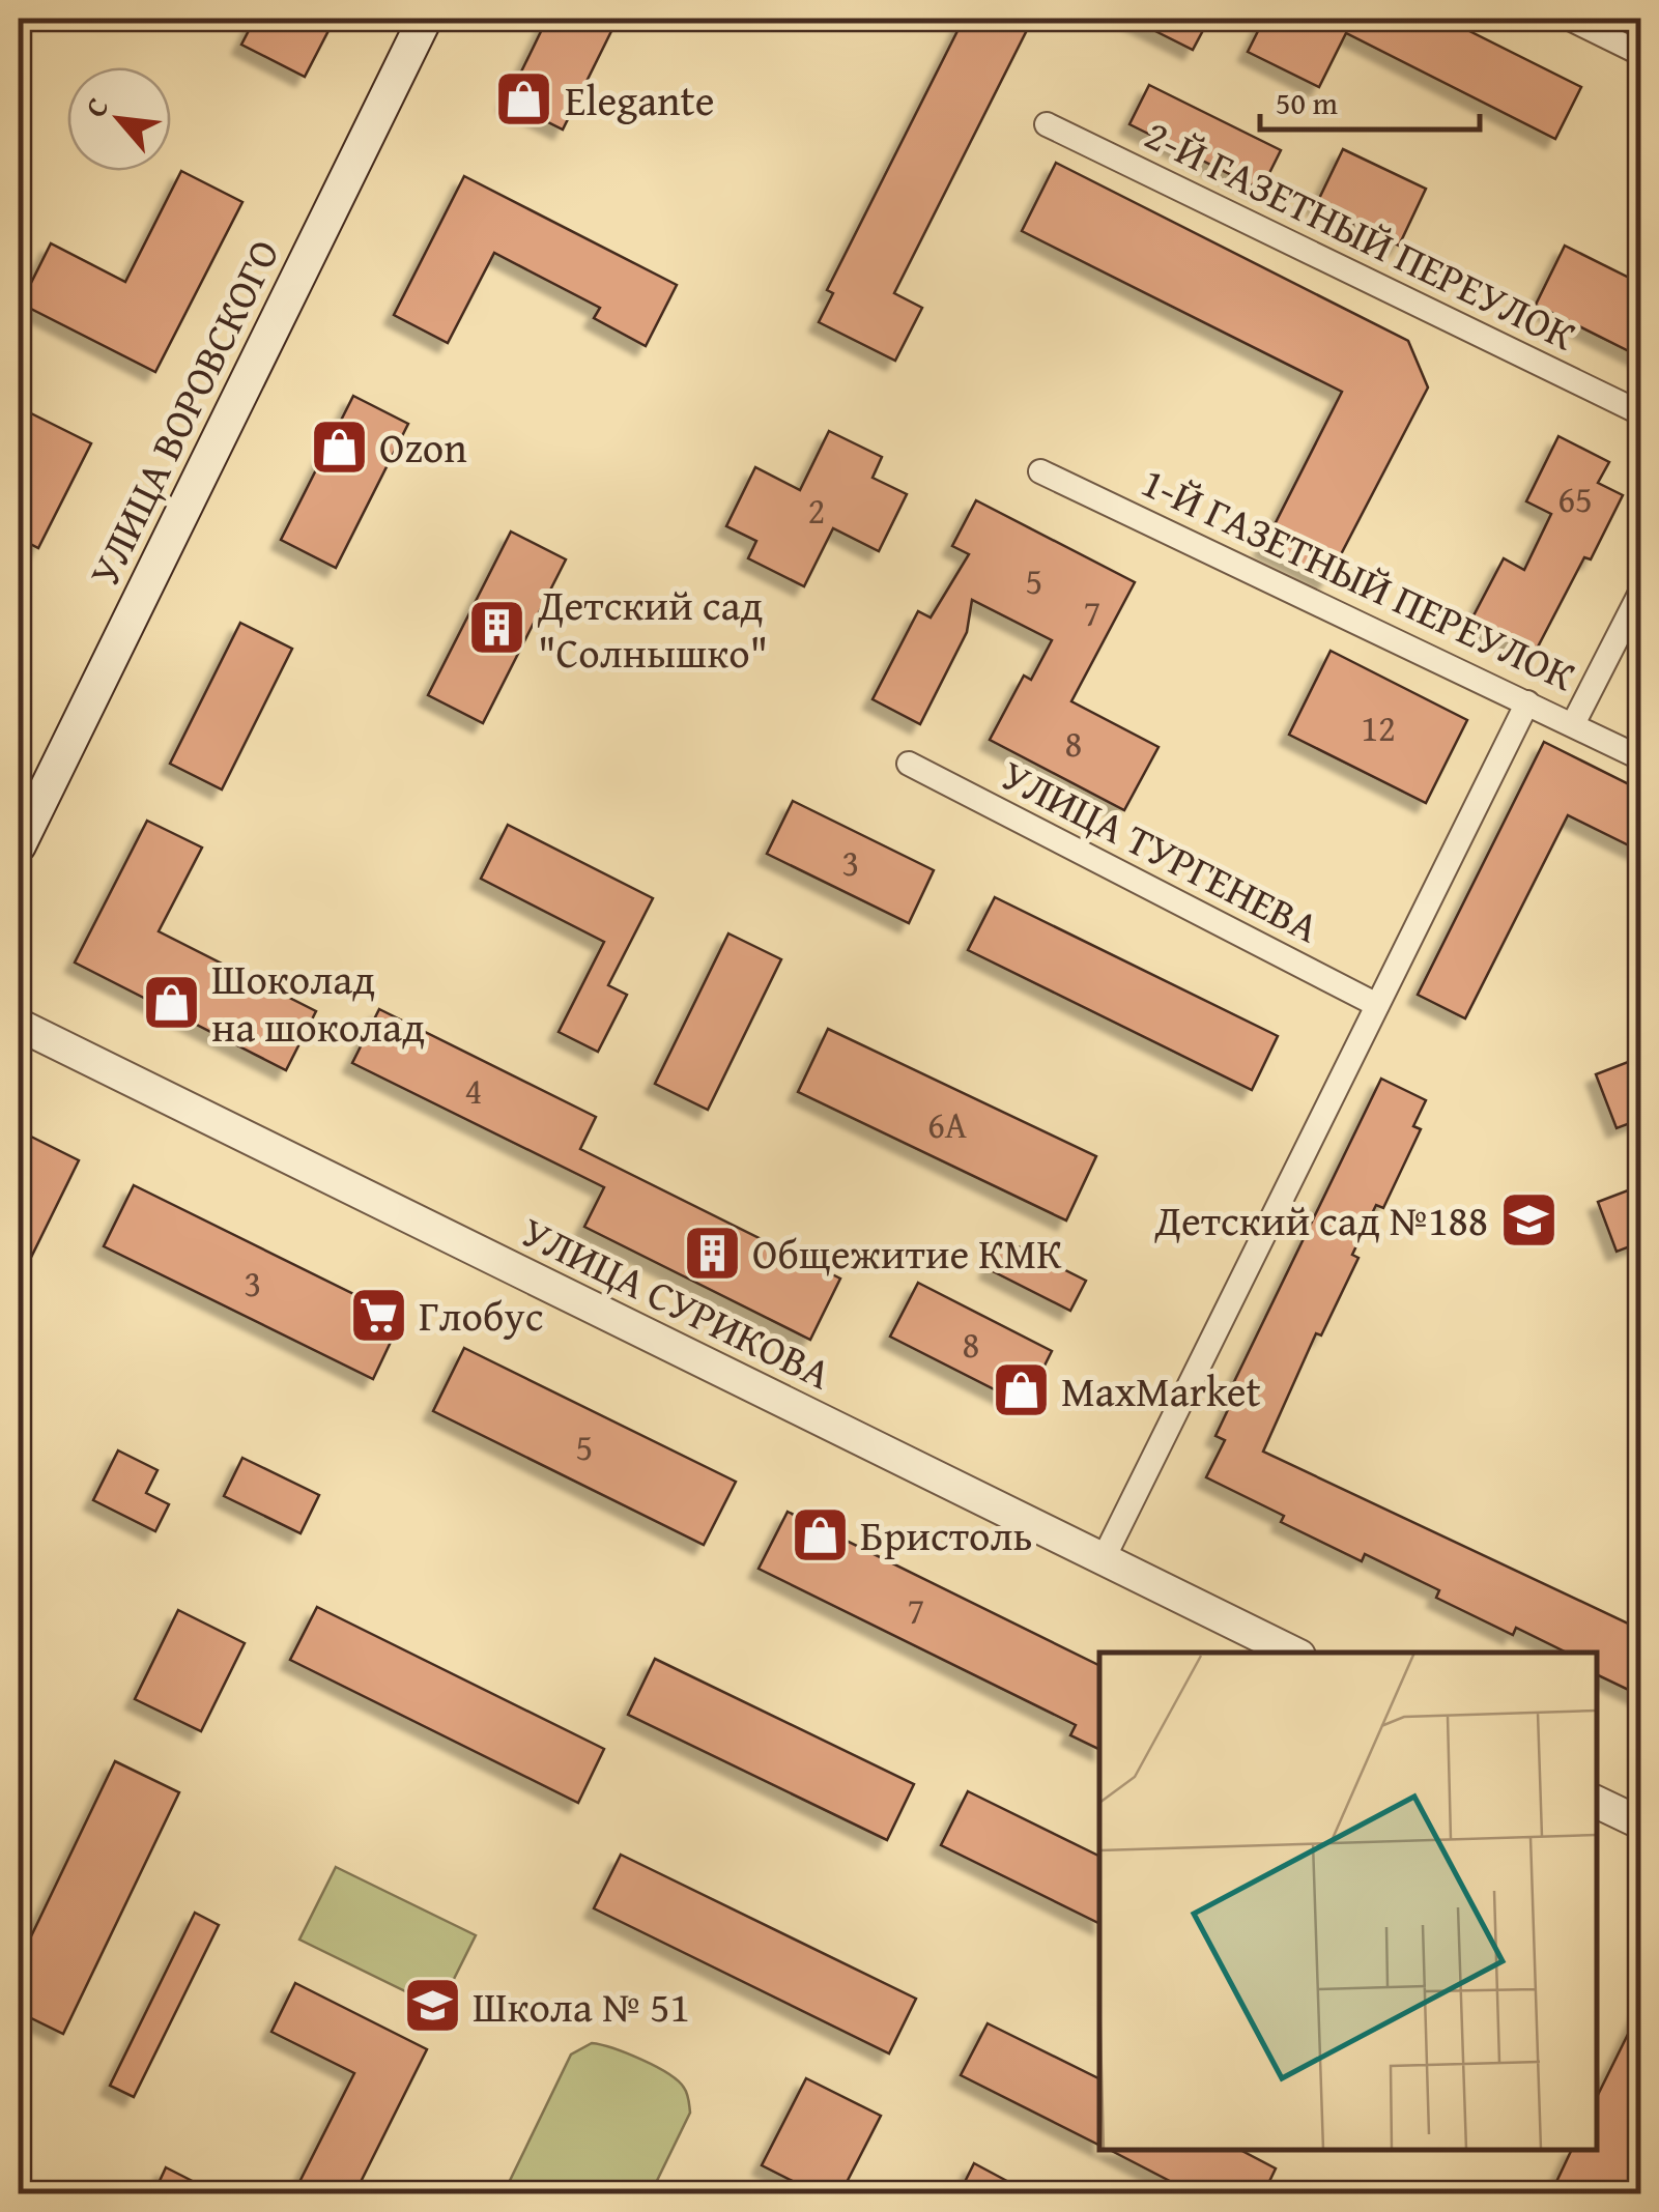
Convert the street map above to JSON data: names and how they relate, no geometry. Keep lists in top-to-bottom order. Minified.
{"streets":{"main road":["УЛИЦА ВОРОВСКОГО"],"street":["2-Й ГАЗЕТНЫЙ ПЕРЕУЛОК","1-Й ГАЗЕТНЫЙ ПЕРЕУЛОК","УЛИЦА ТУРГЕНЕВА","УЛИЦА СУРИКОВА"]},"places":{"shop":["Elegante","Ozon","Шоколад на шоколад","MaxMarket","Бристоль"],"building":["Детский сад \"Солнышко\"","Общежитие КМК"],"school or university":["Детский сад №188","Школа № 51"],"supermarket":["Глобус"]},"house_numbers":["65","2","5","7","12","8","3","4","6А","3","8","5","7"],"scale_bar":"50 m","north":"top left"}
